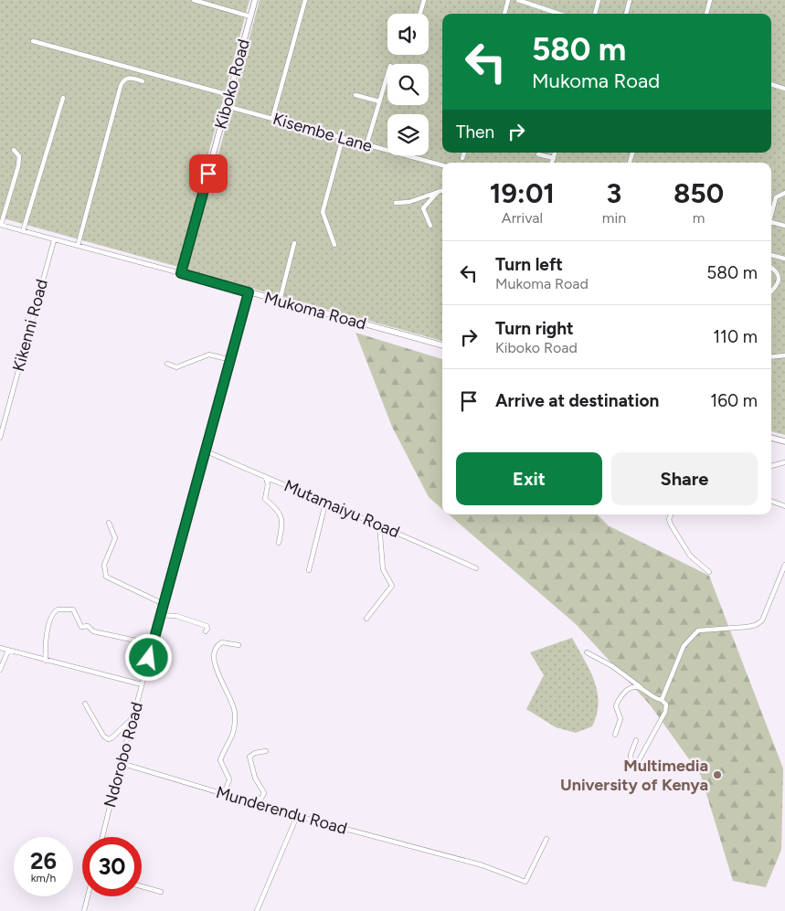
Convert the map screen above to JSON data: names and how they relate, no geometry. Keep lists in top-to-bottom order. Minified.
{"streets":{"street":["Kiboko Road","Kisembe Lane","Mukoma Road","Kikenni Road","Mutamaiyu Road","Ndorobo Road","Munderendu Road"]},"crossings":[["Kiboko Road","Kisembe Lane"],["Kiboko Road","Mukoma Road"],["Mukoma Road","Kikenni Road"],["Mukoma Road","Ndorobo Road"],["Mutamaiyu Road","Ndorobo Road"],["Ndorobo Road","Munderendu Road"]],"places":["Multimedia University of Kenya"],"page":{"turn":["580 m","Mukoma Road"],"then":"Then","eta":["19:01","Arrival","3","min","850","m"],"list":[{"name":"Turn left","note":"Mukoma Road","value":"580 m"},{"name":"Turn right","note":"Kiboko Road","value":"110 m"},{"name":"Arrive at destination","value":"160 m"}],"buttons":["Exit","Share"],"speed":"26 km/h","limit":"30"}}
